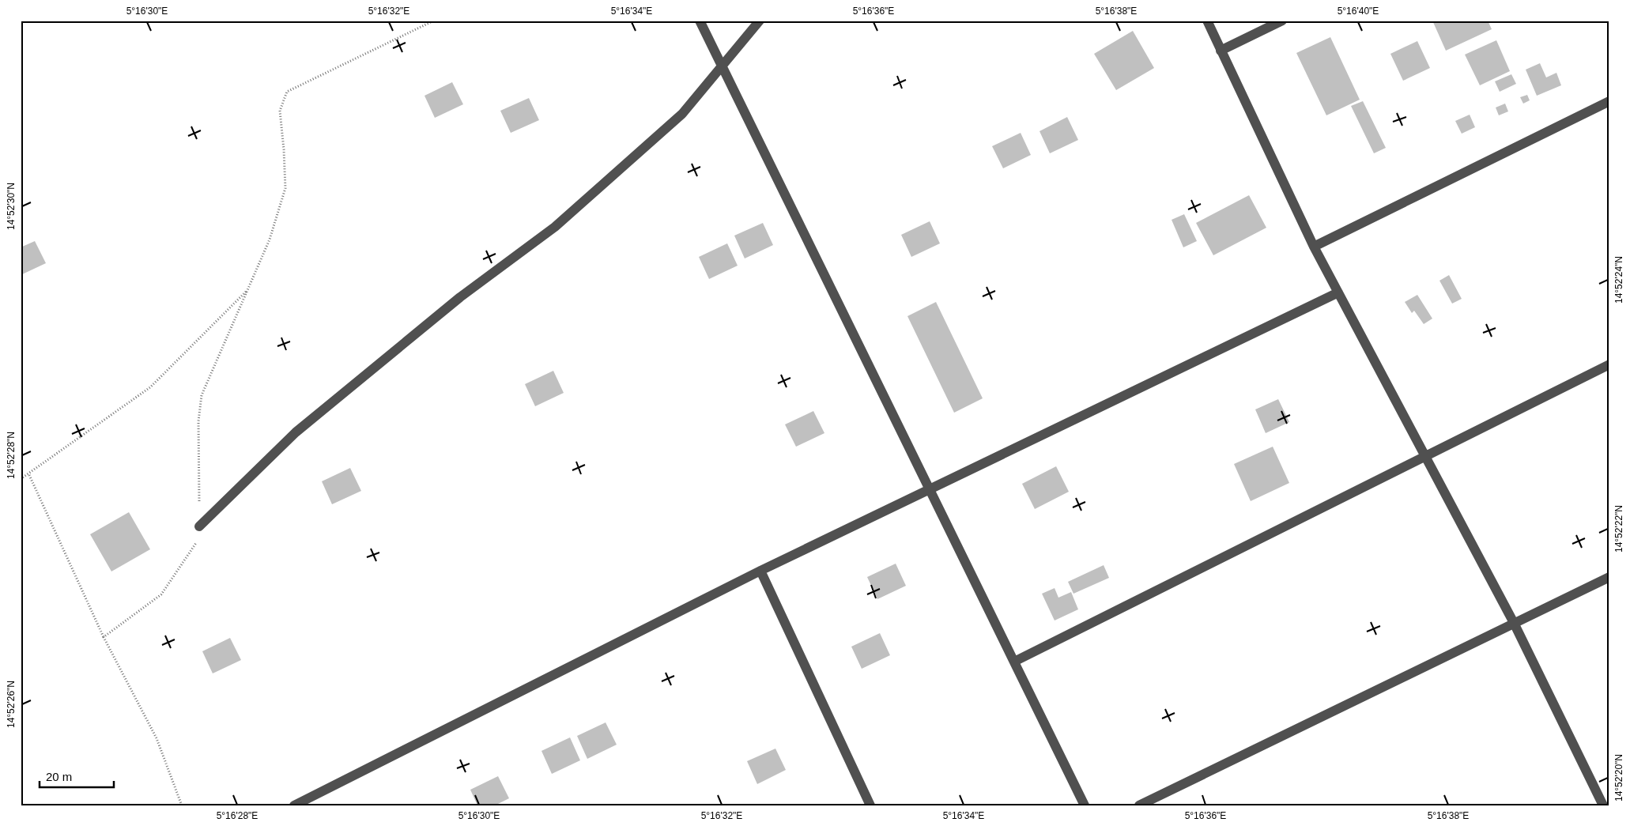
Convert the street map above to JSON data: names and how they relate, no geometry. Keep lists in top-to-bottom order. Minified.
{"scale_bar":"20 m","coordinates":["5°16'30\"E","5°16'32\"E","5°16'34\"E","5°16'36\"E","5°16'38\"E","5°16'40\"E","14°52'30\"N","14°52'24\"N","14°52'28\"N","14°52'22\"N","14°52'26\"N","14°52'20\"N","5°16'28\"E"]}
